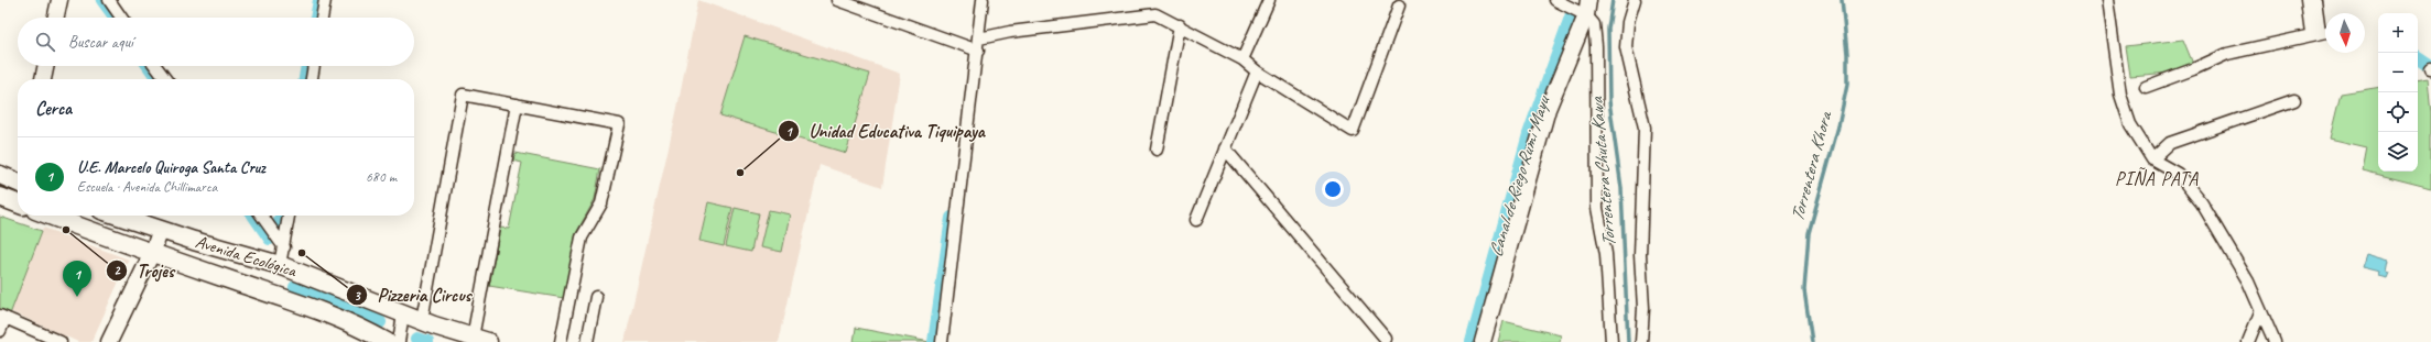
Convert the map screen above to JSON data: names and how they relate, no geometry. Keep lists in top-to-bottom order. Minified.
{"streets":{"main road":["Avenida Ecológica"]},"districts":["PIÑA PATA"],"water":["Torrentera Khora","Torrentera Chuta Kawa","Canal de Riego Rumi Mayu"],"places":["Unidad Educativa Tiquipaya","Trojes","Pizzeria Circus"],"north":"bottom","page":{"map_buttons":["+","−"],"search":"Buscar aquí","heading":"Cerca","list":[{"mark":"1","name":"U.E. Marcelo Quiroga Santa Cruz","note":"Escuela · Avenida Chillimarca","value":"680 m"}],"pins":"1"}}
